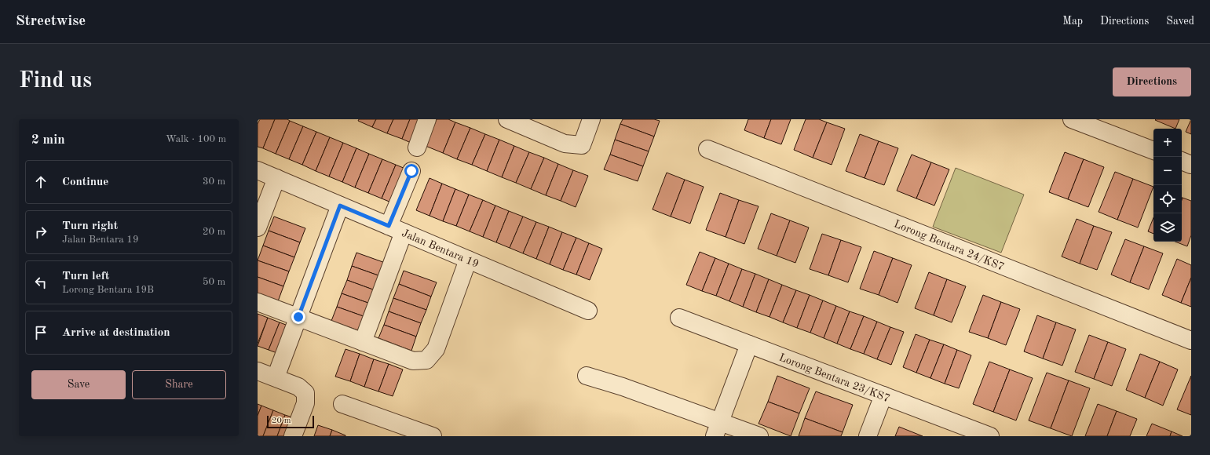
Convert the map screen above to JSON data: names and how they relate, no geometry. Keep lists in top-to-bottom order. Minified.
{"streets":{"street":["Lorong Bentara 24/KS7","Jalan Bentara 19","Lorong Bentara 23/KS7"]},"scale_bar":"20 m","page":{"header":"Streetwise","nav":["Map","Directions","Saved"],"buttons":["Directions",["Save","Share"]],"title":"Find us","heading":["2 min","Walk · 100 m"],"map_buttons":["+","−"],"list":[["Continue","30 m"],["Turn right","Jalan Bentara 19","20 m"],["Turn left","Lorong Bentara 19B","50 m"],"Arrive at destination"],"scale":"20 m"}}
